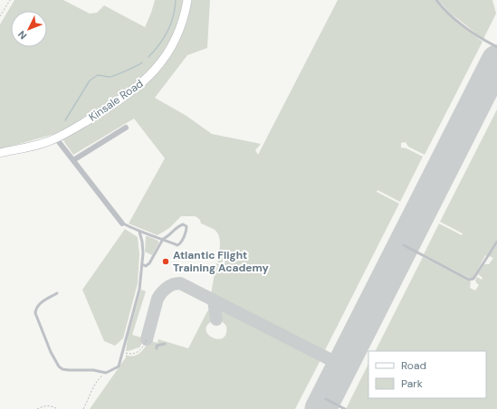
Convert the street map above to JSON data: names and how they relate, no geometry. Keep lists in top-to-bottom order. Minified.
{"streets":{"main road":["Kinsale Road"]},"places":["Atlantic Flight Training Academy"],"legend":["Road","Park"],"north":"bottom left"}
